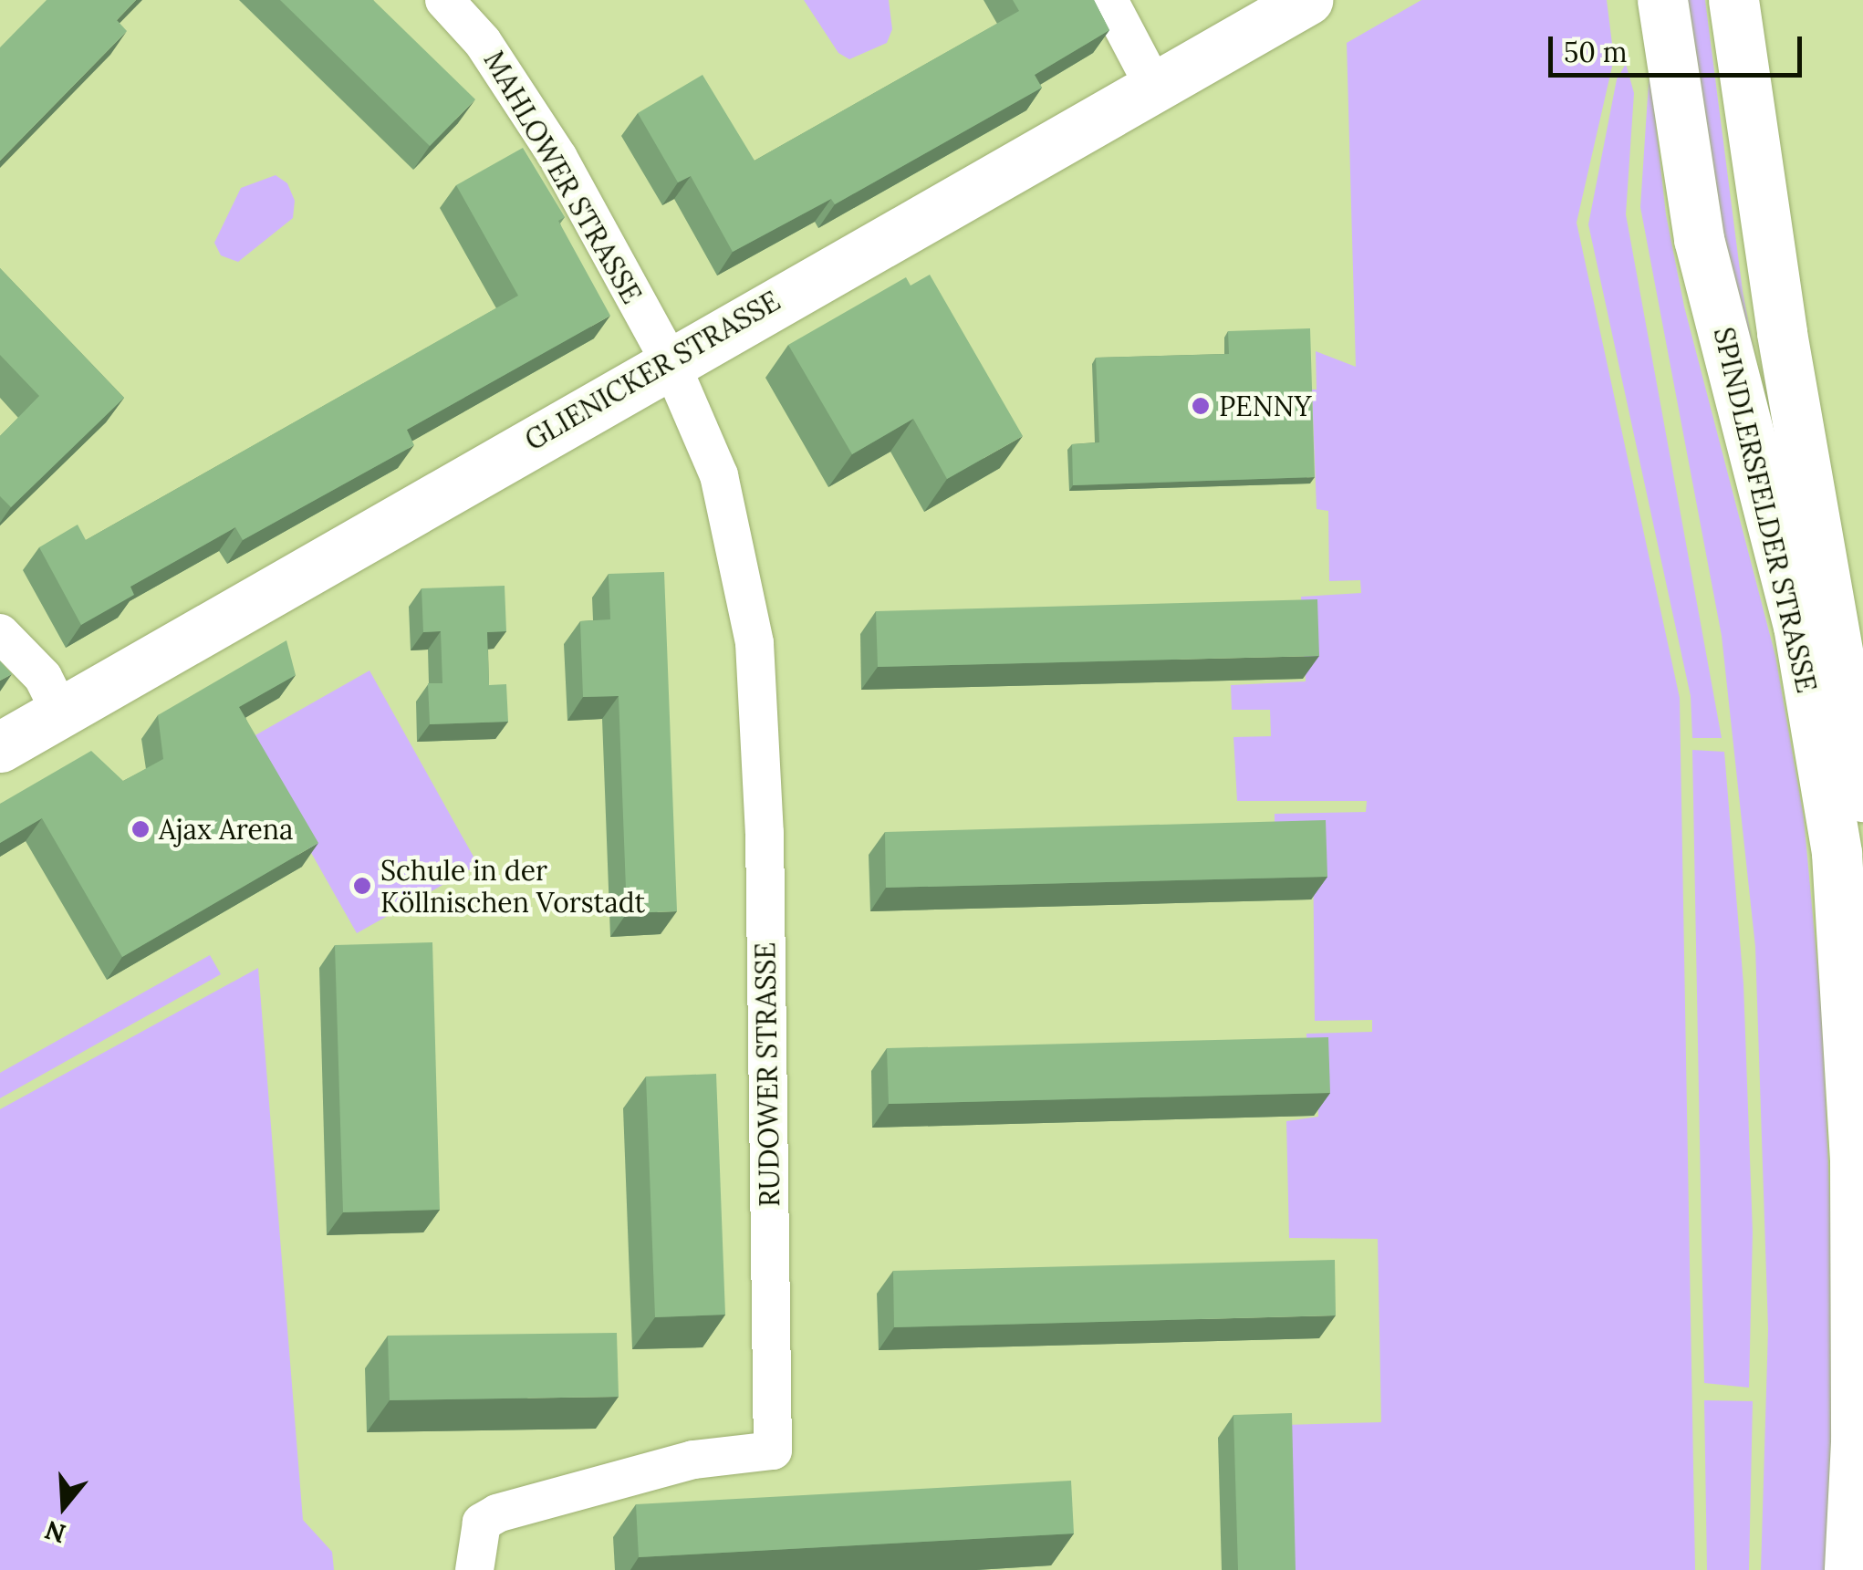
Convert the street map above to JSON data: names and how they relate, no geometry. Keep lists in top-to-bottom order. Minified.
{"streets":{"main road":["GLIENICKER STRASSE","SPINDLERSFELDER STRASSE"],"street":["MAHLOWER STRASSE","RUDOWER STRASSE"]},"crossings":[["MAHLOWER STRASSE","GLIENICKER STRASSE"],["MAHLOWER STRASSE","RUDOWER STRASSE"],["GLIENICKER STRASSE","RUDOWER STRASSE"]],"places":["PENNY","Ajax Arena","Schule in der Köllnischen Vorstadt"],"scale_bar":"50 m","north":"bottom"}
